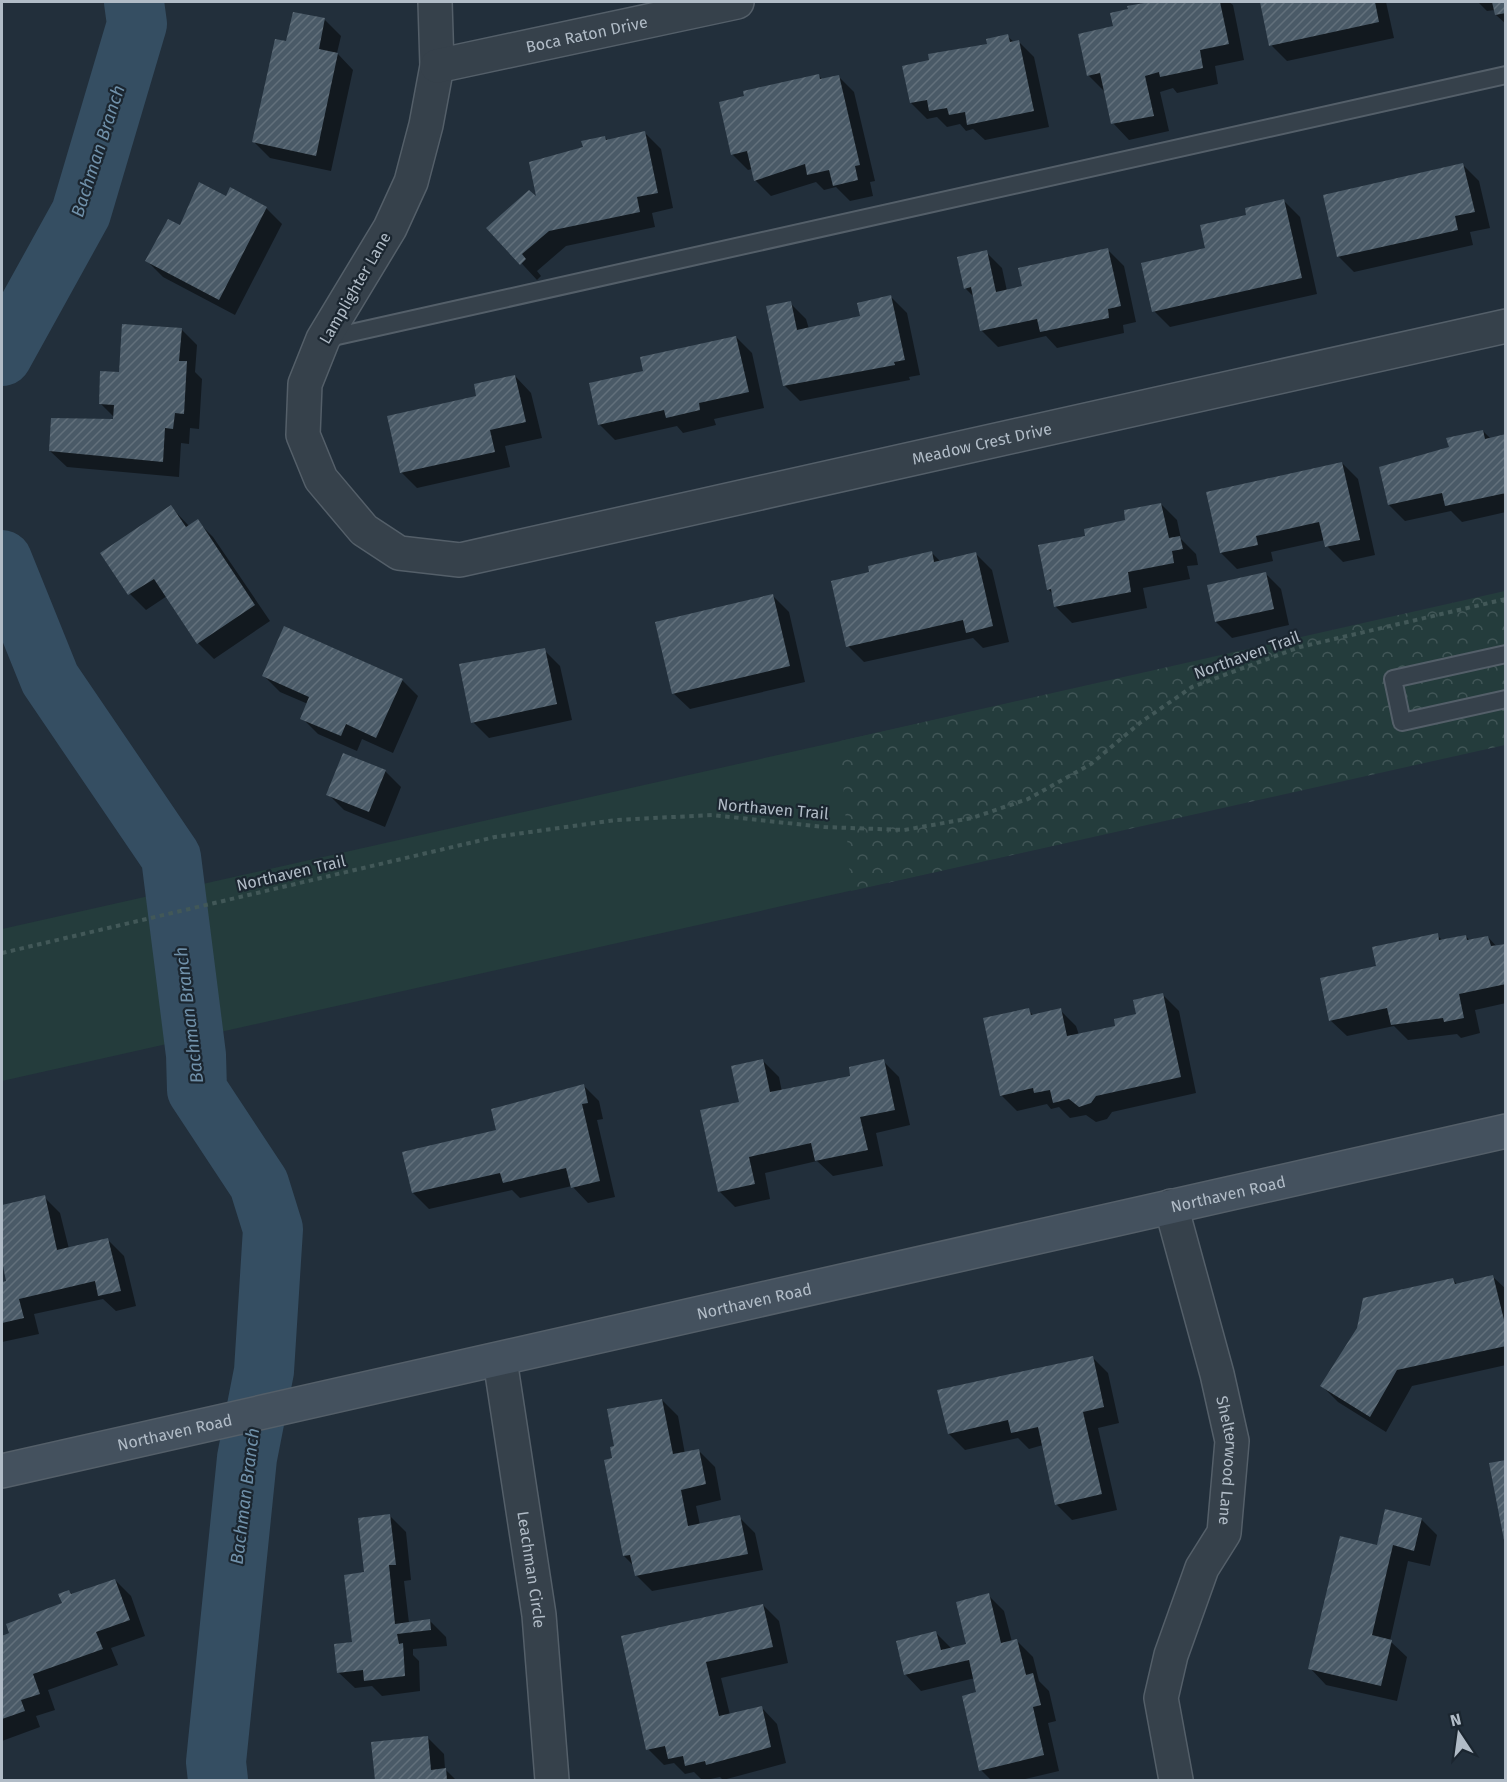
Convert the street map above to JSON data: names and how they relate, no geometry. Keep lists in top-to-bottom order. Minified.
{"streets":{"street":["Boca Raton Drive","Lamplighter Lane","Meadow Crest Drive","Northaven Road","Shelterwood Lane","Leachman Circle"],"path":["Northaven Trail"]},"crossings":[["Boca Raton Drive","Lamplighter Lane"],["Lamplighter Lane","Meadow Crest Drive"],["Northaven Road","Shelterwood Lane"],["Northaven Road","Leachman Circle"]],"water":["Bachman Branch"],"north":"top"}
